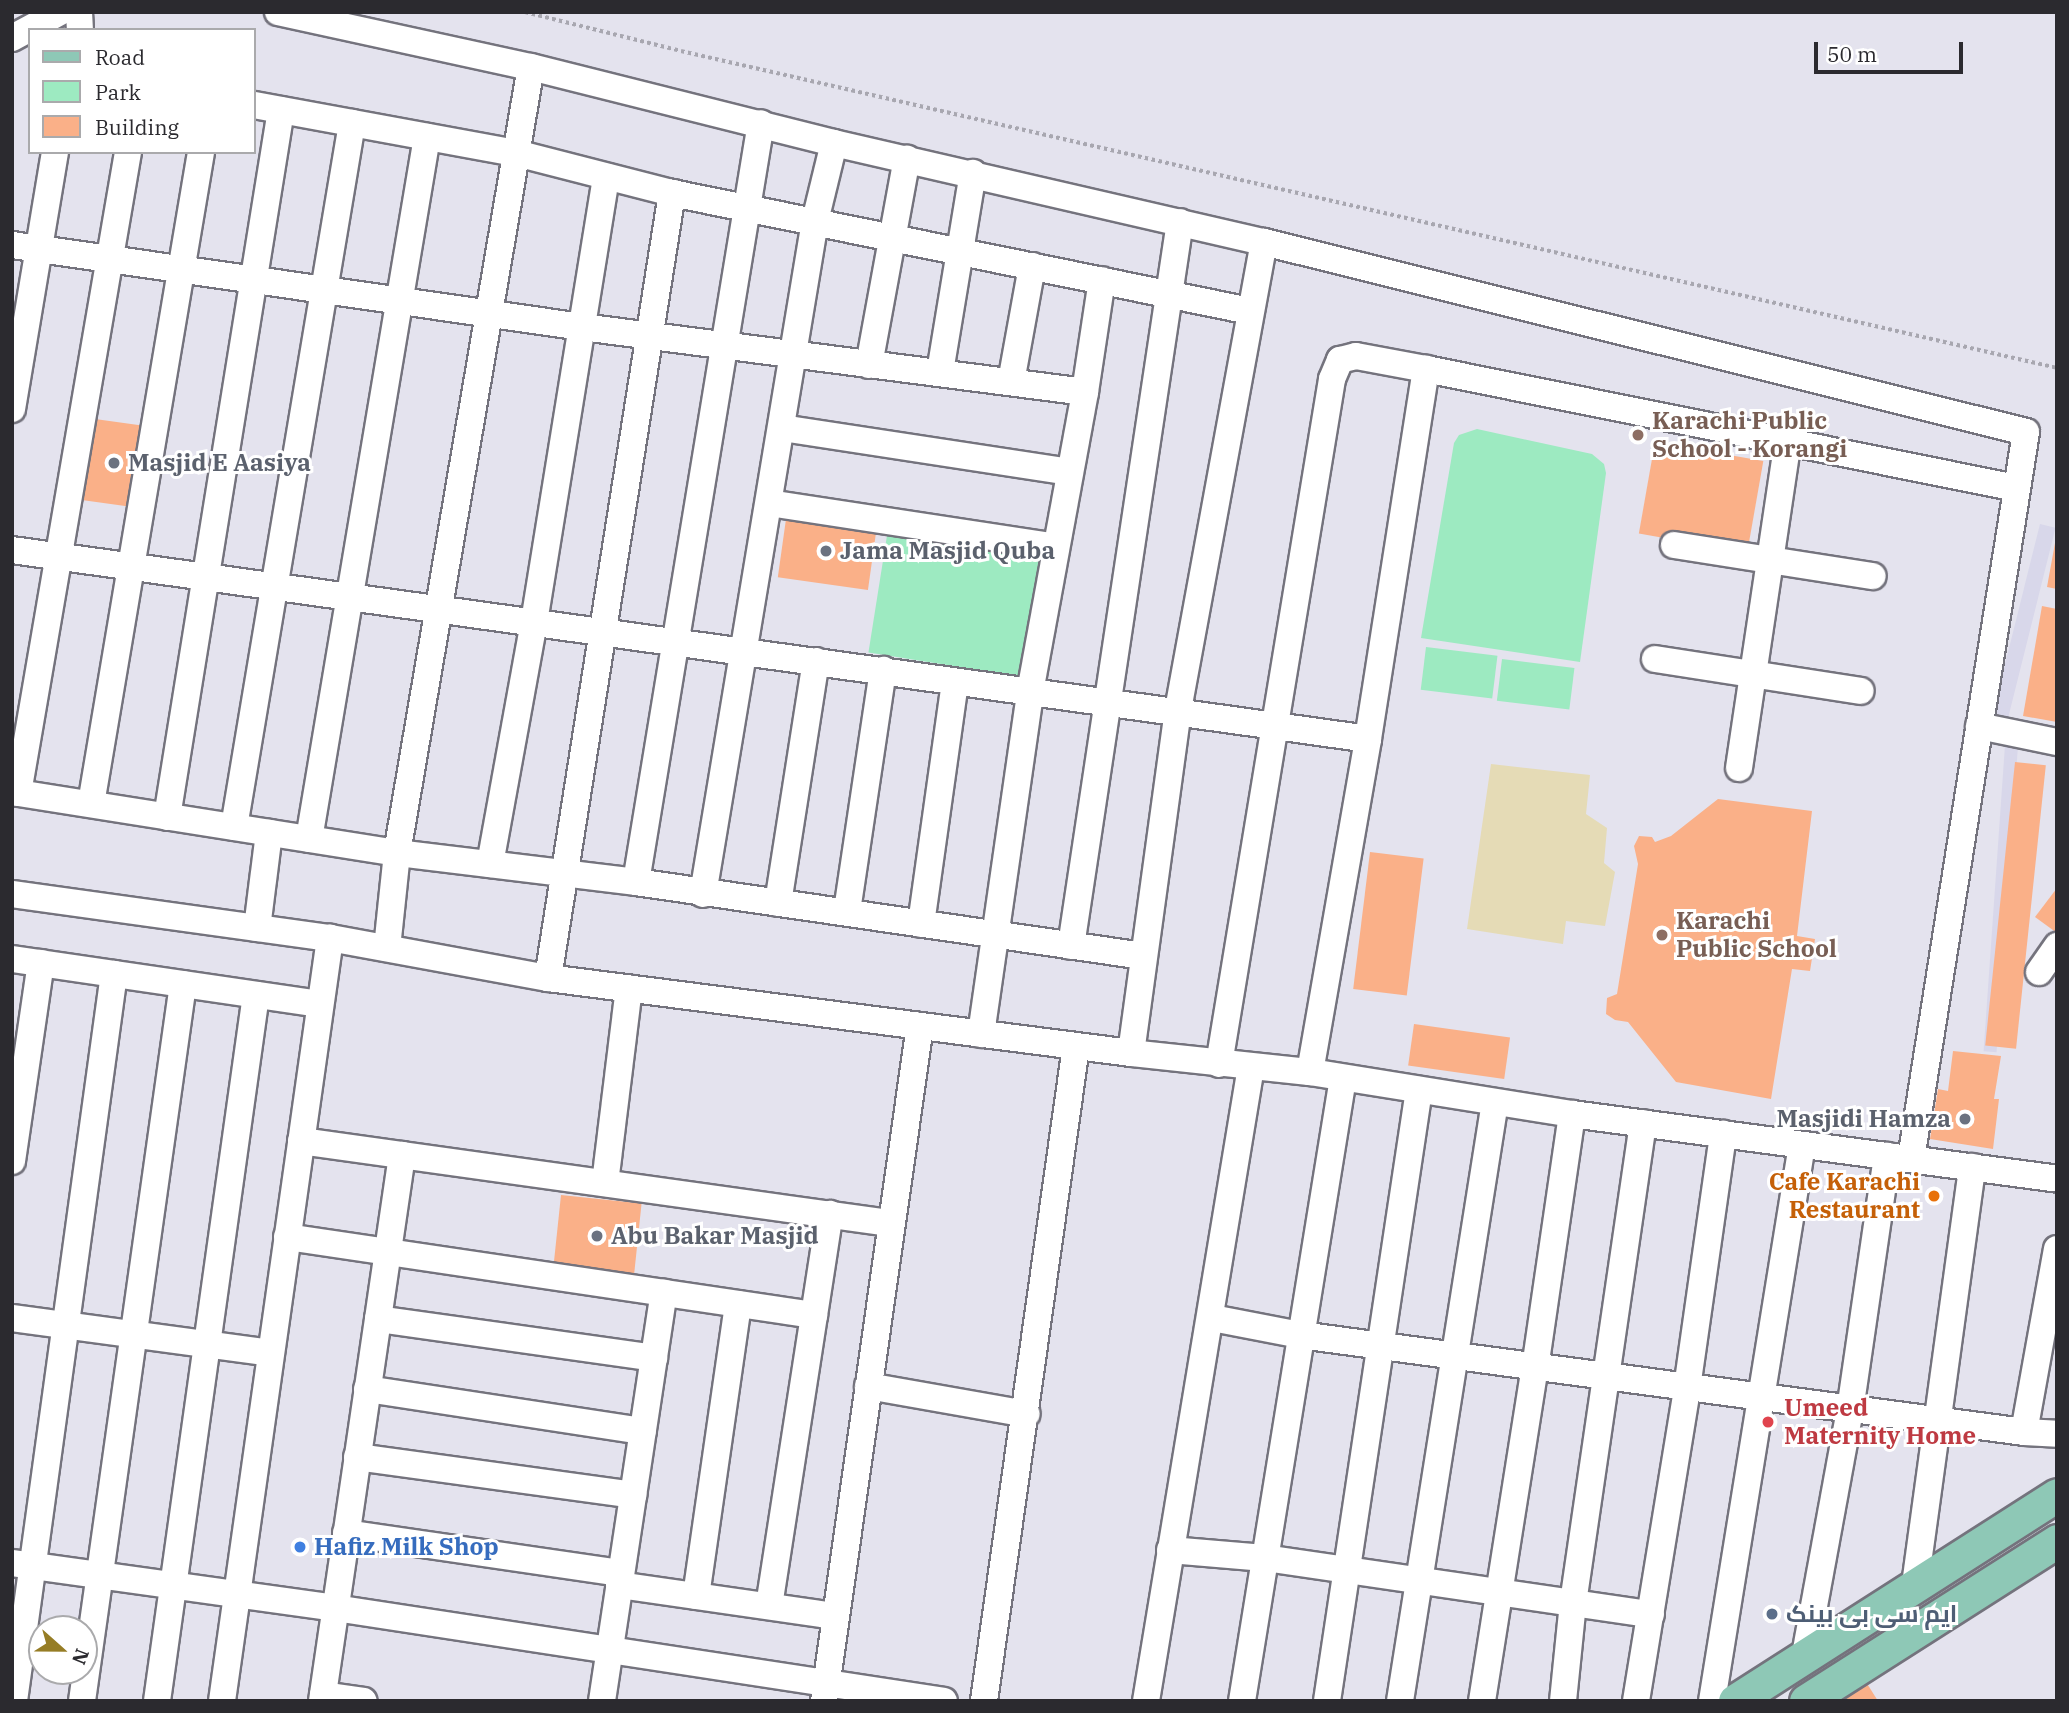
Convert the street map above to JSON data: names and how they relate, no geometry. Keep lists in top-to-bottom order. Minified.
{"places":["Karachi Public School - Korangi","Masjid E Aasiya","Jama Masjid Quba","Karachi Public School","Masjidi Hamza","Cafe Karachi Restaurant","Abu Bakar Masjid","Umeed Maternity Home","Hafiz Milk Shop","ایم سی بی بینک"],"legend":["Road","Park","Building"],"scale_bar":"50 m","north":"right"}
